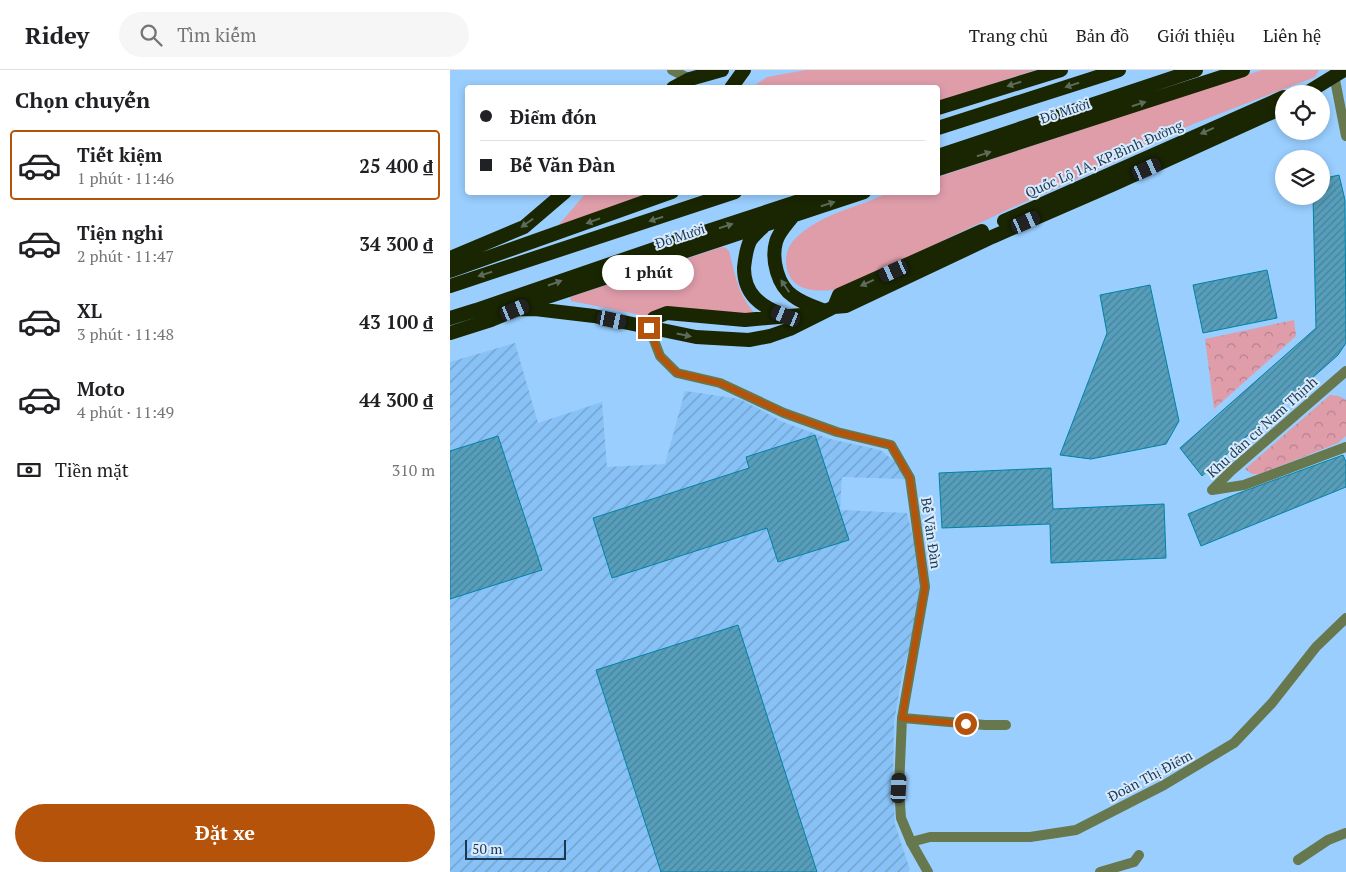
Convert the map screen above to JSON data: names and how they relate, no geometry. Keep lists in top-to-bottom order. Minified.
{"streets":{"highway":["Đỗ Mười","Quốc Lộ 1A, KP.Bình Đường"],"street":["Khu dân cư Nam Thịnh","Bế Văn Đàn","Đoàn Thị Điểm"]},"crossings":[["Bế Văn Đàn","Đoàn Thị Điểm"]],"scale_bar":"50 m","page":{"header":"Ridey","search":"Tìm kiếm","nav":["Trang chủ","Bản đồ","Giới thiệu","Liên hệ"],"heading":"Chọn chuyến","banner":["Điểm đón","Bế Văn Đàn"],"list":[{"name":"Tiết kiệm","note":"1 phút · 11:46","value":"25 400 ₫"},{"name":"Tiện nghi","note":"2 phút · 11:47","value":"34 300 ₫"},{"name":"XL","note":"3 phút · 11:48","value":"43 100 ₫"},{"name":"Moto","note":"4 phút · 11:49","value":"44 300 ₫"}],"bubble":"1 phút","pay":["Tiền mặt","310 m"],"buttons":"Đặt xe","scale":"50 m"}}
